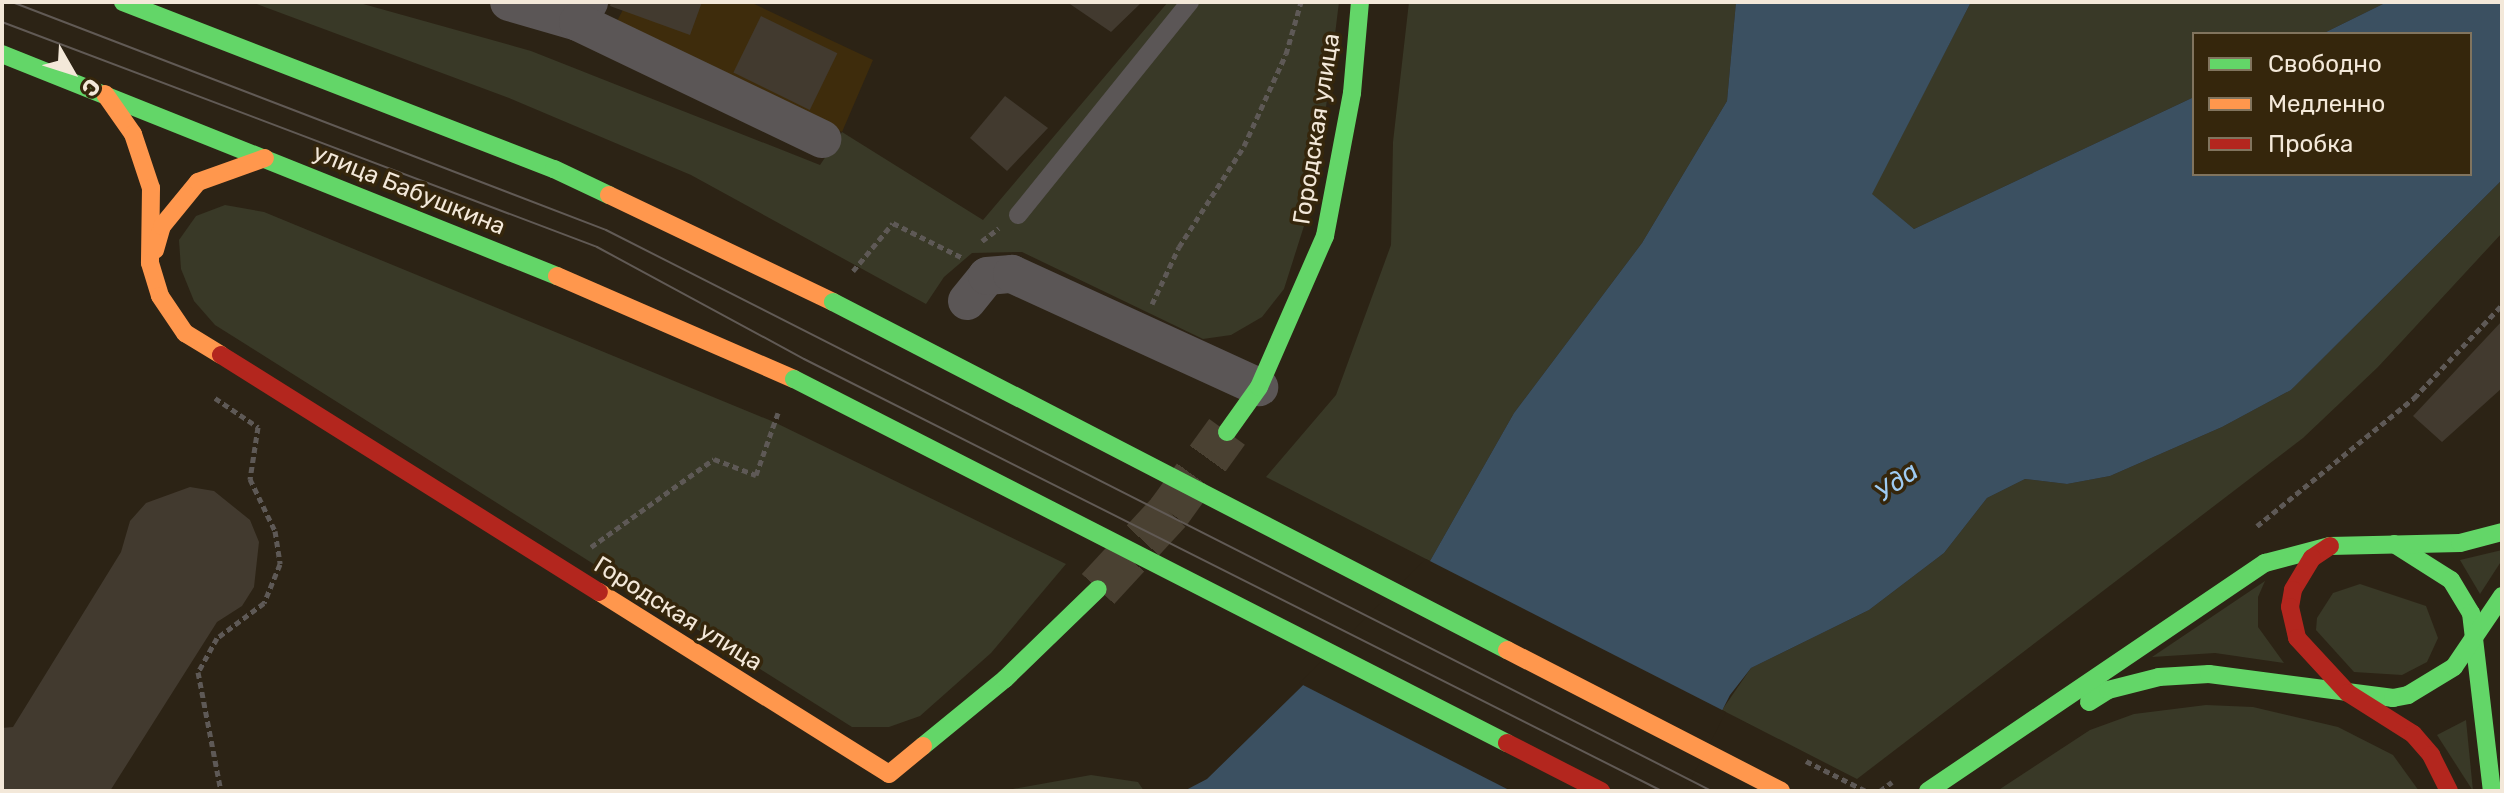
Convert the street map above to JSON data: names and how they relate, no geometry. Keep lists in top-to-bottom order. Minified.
{"streets":{"main road":["Городская улица","улица Бабушкина"]},"water":["Уда"],"legend":["Свободно","Медленно","Пробка"],"north":"bottom right"}
